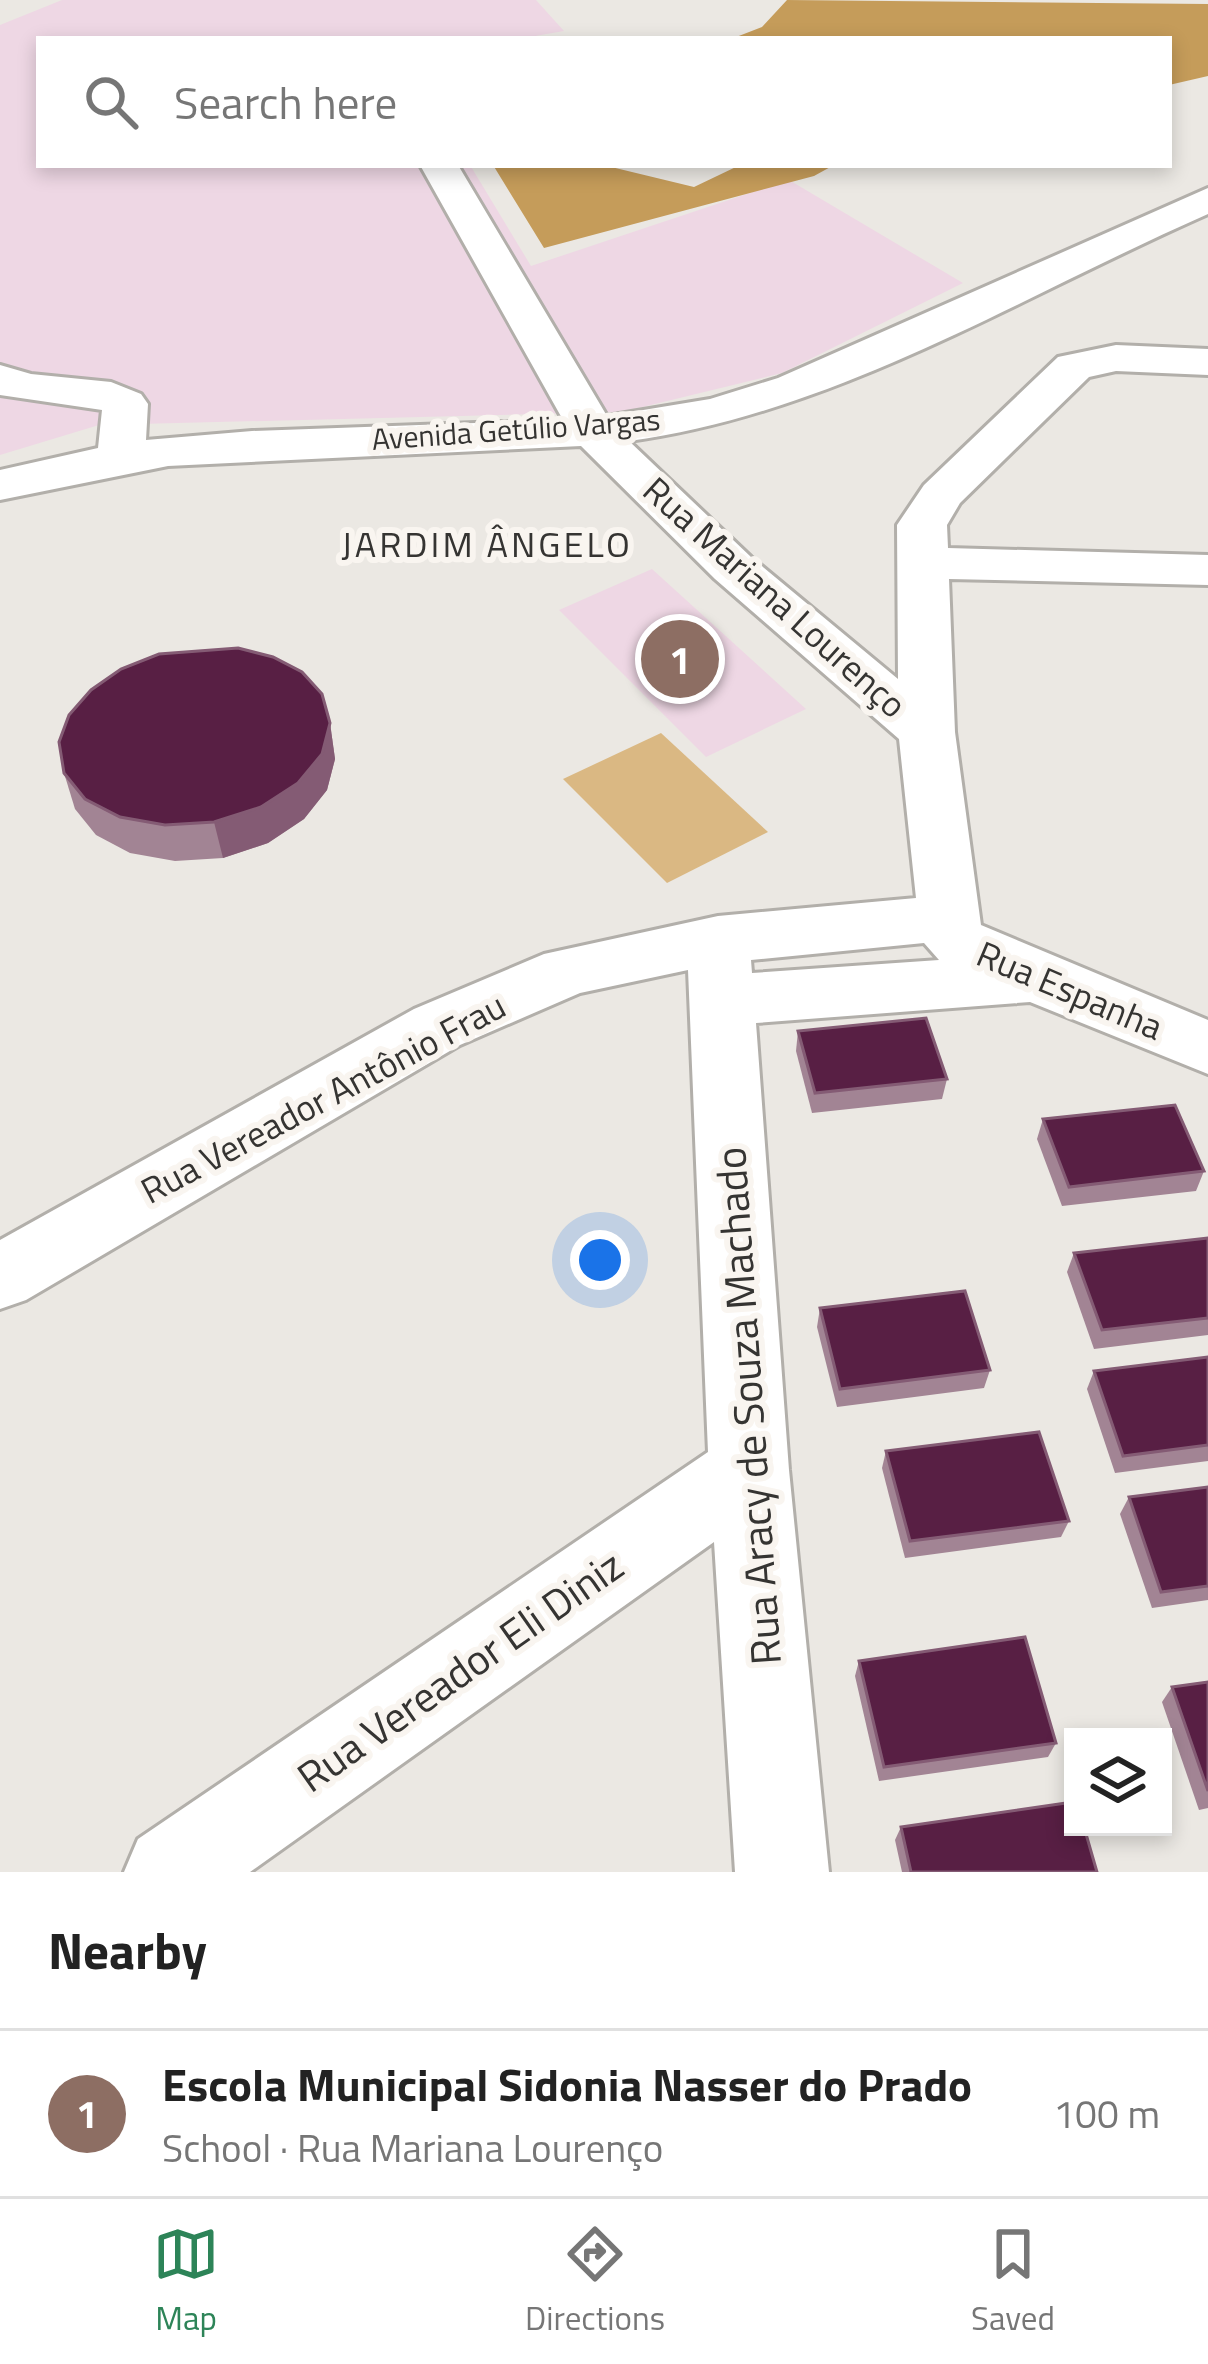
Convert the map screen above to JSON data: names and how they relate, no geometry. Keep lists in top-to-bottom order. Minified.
{"streets":{"street":["Avenida Getúlio Vargas","Rua Mariana Lourenço","Rua Espanha","Rua Vereador Antônio Frau","Rua Aracy de Souza Machado","Rua Vereador Eli Diniz"]},"crossings":[["Avenida Getúlio Vargas","Rua Mariana Lourenço"],["Rua Mariana Lourenço","Rua Espanha"],["Rua Mariana Lourenço","Rua Vereador Antônio Frau"],["Rua Espanha","Rua Vereador Antônio Frau"],["Rua Vereador Antônio Frau","Rua Aracy de Souza Machado"],["Rua Aracy de Souza Machado","Rua Vereador Eli Diniz"]],"districts":["JARDIM ÂNGELO"],"page":{"search":"Search here","pins":"1","heading":"Nearby","list":[{"mark":"1","name":"Escola Municipal Sidonia Nasser do Prado","note":"School · Rua Mariana Lourenço","value":"100 m"}],"nav":["Map","Directions","Saved"]}}
